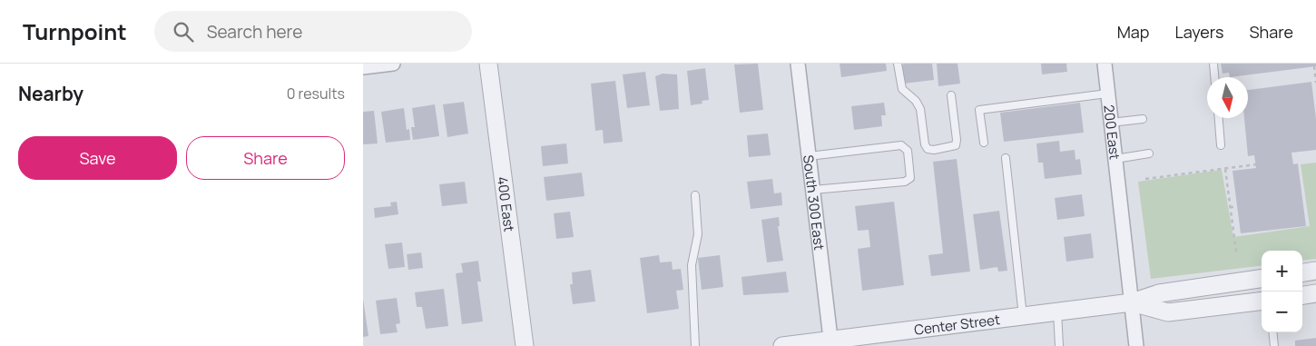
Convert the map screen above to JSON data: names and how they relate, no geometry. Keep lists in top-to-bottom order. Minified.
{"streets":{"street":["200 East","South 300 East","400 East","Center Street"]},"crossings":[["200 East","Center Street"],["South 300 East","Center Street"]],"north":"bottom","page":{"header":"Turnpoint","search":"Search here","nav":["Map","Layers","Share"],"heading":["Nearby","0 results"],"buttons":["Save","Share"],"map_buttons":["+","−"]}}
